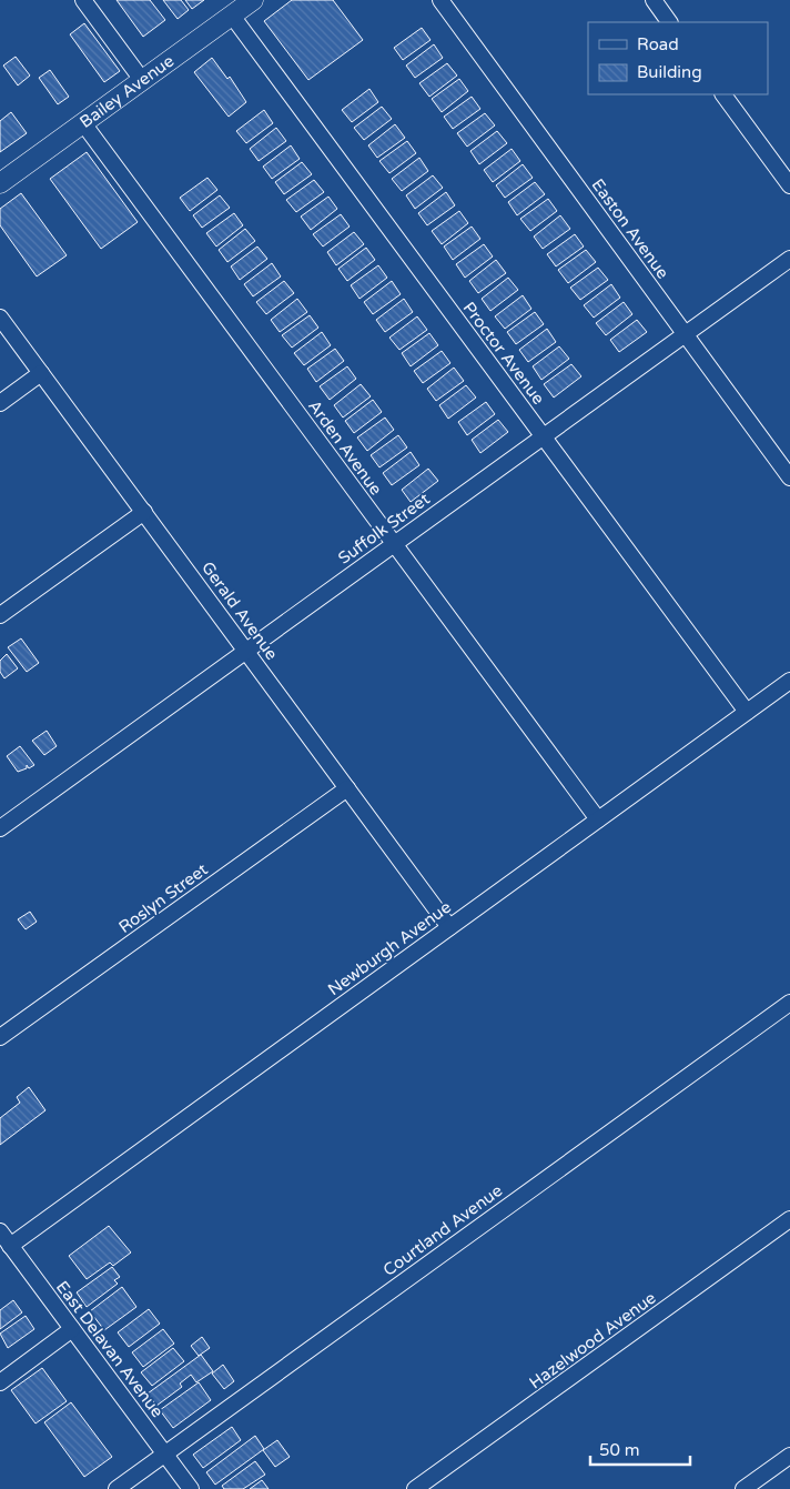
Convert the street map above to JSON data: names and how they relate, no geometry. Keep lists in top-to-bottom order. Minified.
{"streets":{"main road":["Bailey Avenue"],"street":["Easton Avenue","Proctor Avenue","Arden Avenue","Suffolk Street","Gerald Avenue","Roslyn Street","Newburgh Avenue","Courtland Avenue","Hazelwood Avenue","East Delavan Avenue"]},"crossings":[["Bailey Avenue","Proctor Avenue"],["Bailey Avenue","Arden Avenue"],["Easton Avenue","Suffolk Street"],["Proctor Avenue","Suffolk Street"],["Proctor Avenue","Newburgh Avenue"],["Arden Avenue","Suffolk Street"],["Arden Avenue","Newburgh Avenue"],["Suffolk Street","Gerald Avenue"],["Gerald Avenue","Roslyn Street"],["Gerald Avenue","Newburgh Avenue"],["Newburgh Avenue","East Delavan Avenue"],["Courtland Avenue","East Delavan Avenue"]],"legend":["Road","Building"],"scale_bar":"50 m"}
